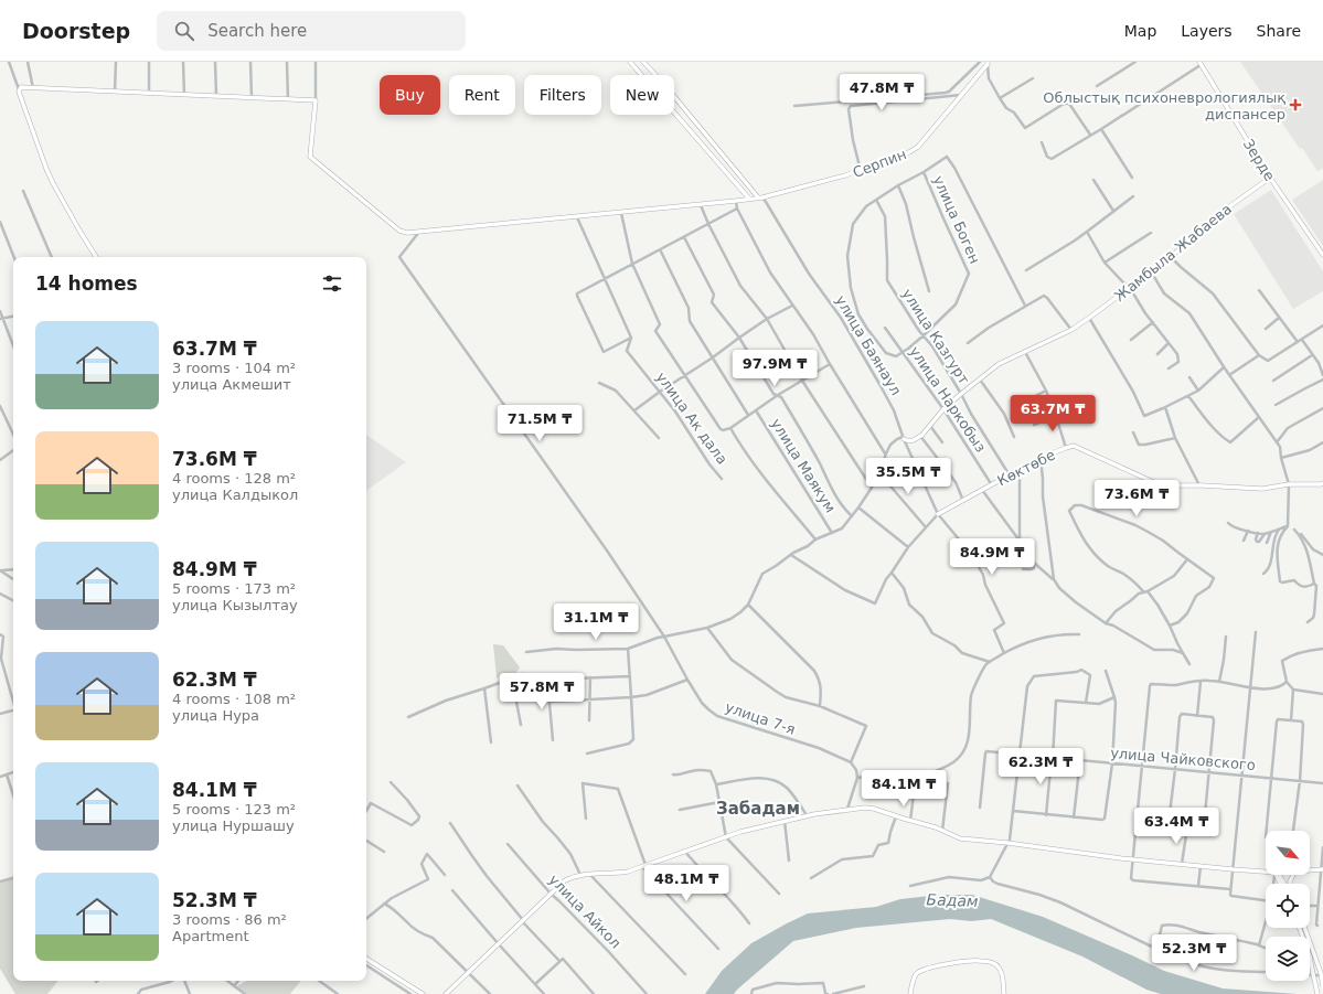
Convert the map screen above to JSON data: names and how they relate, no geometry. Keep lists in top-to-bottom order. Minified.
{"streets":{"street":["Зерде","Серпин","улица Боген","Жамбыла Жабаева","улица Казгурт","улица Баянаул","улица Наркобыз","улица Ак дала","улица Маякум","Көктөбе","улица 7-я","улица Чайковского","улица Айкол"]},"crossings":[["Зерде","Жамбыла Жабаева"],["Серпин","улица Баянаул"],["Серпин","улица Ак дала"],["Серпин","улица 7-я"],["улица Боген","улица Казгурт"],["улица Боген","улица Наркобыз"],["Жамбыла Жабаева","улица Казгурт"],["Жамбыла Жабаева","улица Баянаул"],["Жамбыла Жабаева","улица Наркобыз"],["улица Казгурт","Көктөбе"],["улица Баянаул","Көктөбе"],["улица Наркобыз","Көктөбе"]],"districts":["Забадам"],"water":["Бадам"],"places":{"health":["Облыстық психоневрологиялық диспансер"]},"north":"bottom right","page":{"header":"Doorstep","search":"Search here","nav":["Map","Layers","Share"],"price":["47.8M ₸","97.9M ₸","63.7M ₸","71.5M ₸","35.5M ₸","73.6M ₸","84.9M ₸","31.1M ₸","57.8M ₸","62.3M ₸","84.1M ₸","63.4M ₸","48.1M ₸","52.3M ₸"],"chip":["Buy","Rent","Filters","New"],"heading":"14 homes","list":[{"name":"63.7M ₸","note":"3 rooms · 104 m² · улица Акмешит"},{"name":"73.6M ₸","note":"4 rooms · 128 m² · улица Калдыкол"},{"name":"84.9M ₸","note":"5 rooms · 173 m² · улица Кызылтау"},{"name":"62.3M ₸","note":"4 rooms · 108 m² · улица Нура"},{"name":"84.1M ₸","note":"5 rooms · 123 m² · улица Нуршашу"},{"name":"52.3M ₸","note":"3 rooms · 86 m² · Apartment"}]}}
